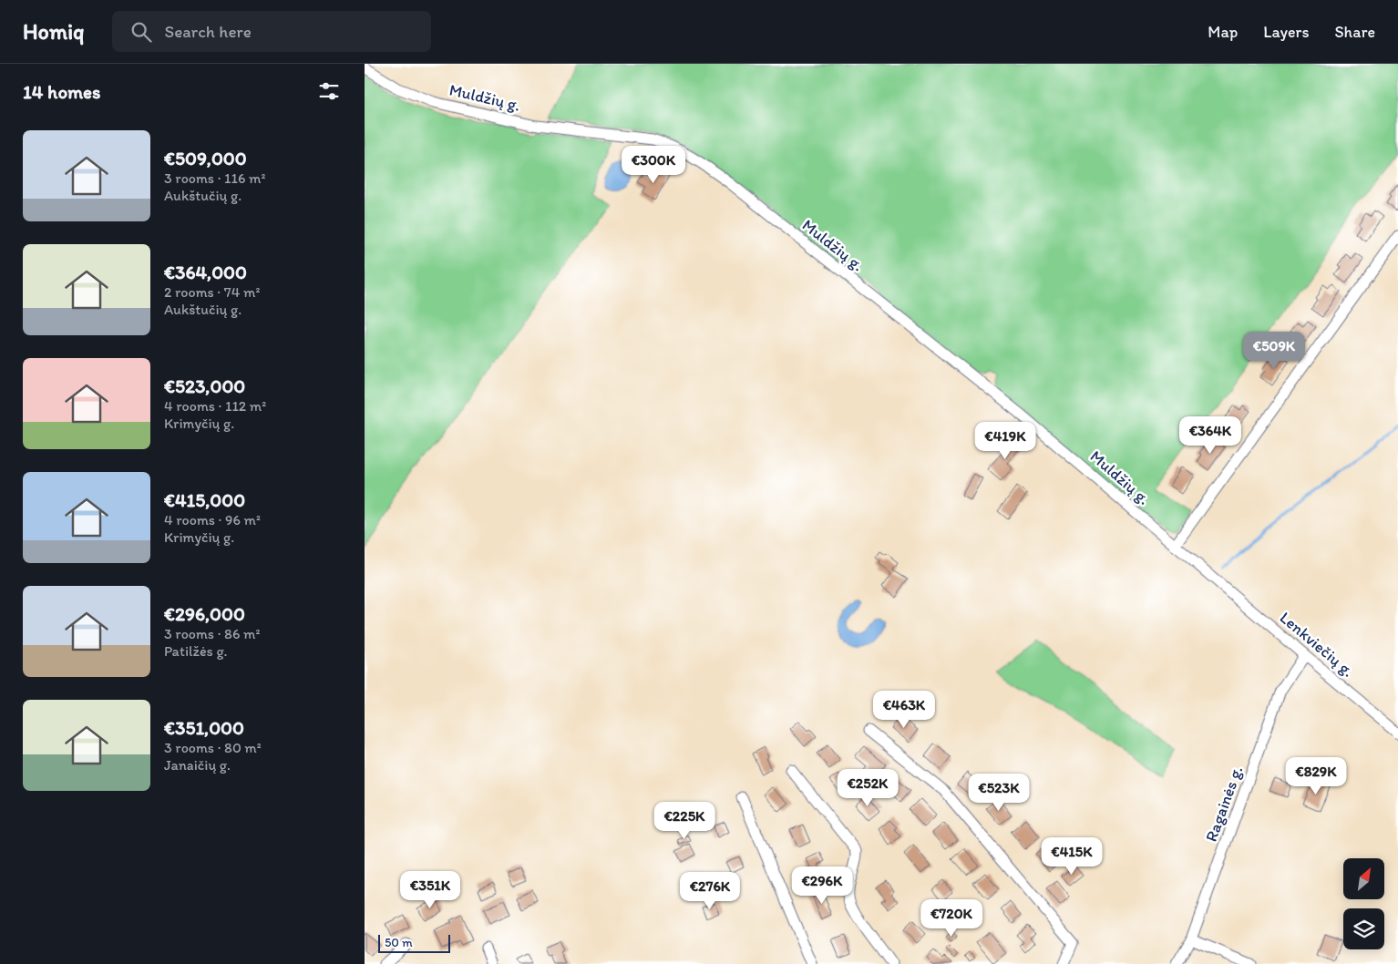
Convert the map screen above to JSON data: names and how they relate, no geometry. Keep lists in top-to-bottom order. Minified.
{"streets":{"street":["Muldžių g.","Lenkviečių g.","Ragainės g."]},"crossings":[["Muldžių g.","Lenkviečių g."],["Lenkviečių g.","Ragainės g."]],"scale_bar":"50 m","north":"top right","page":{"header":"Homiq","search":"Search here","nav":["Map","Layers","Share"],"heading":"14 homes","list":[{"name":"€509,000","note":"3 rooms · 116 m² · Aukštučių g."},{"name":"€364,000","note":"2 rooms · 74 m² · Aukštučių g."},{"name":"€523,000","note":"4 rooms · 112 m² · Krimyčių g."},{"name":"€415,000","note":"4 rooms · 96 m² · Krimyčių g."},{"name":"€296,000","note":"3 rooms · 86 m² · Patilžės g."},{"name":"€351,000","note":"3 rooms · 80 m² · Janaičių g."}],"price":["€300K","€509K","€364K","€419K","€463K","€829K","€252K","€523K","€225K","€415K","€296K","€351K","€276K","€720K"],"scale":"50 m"}}
